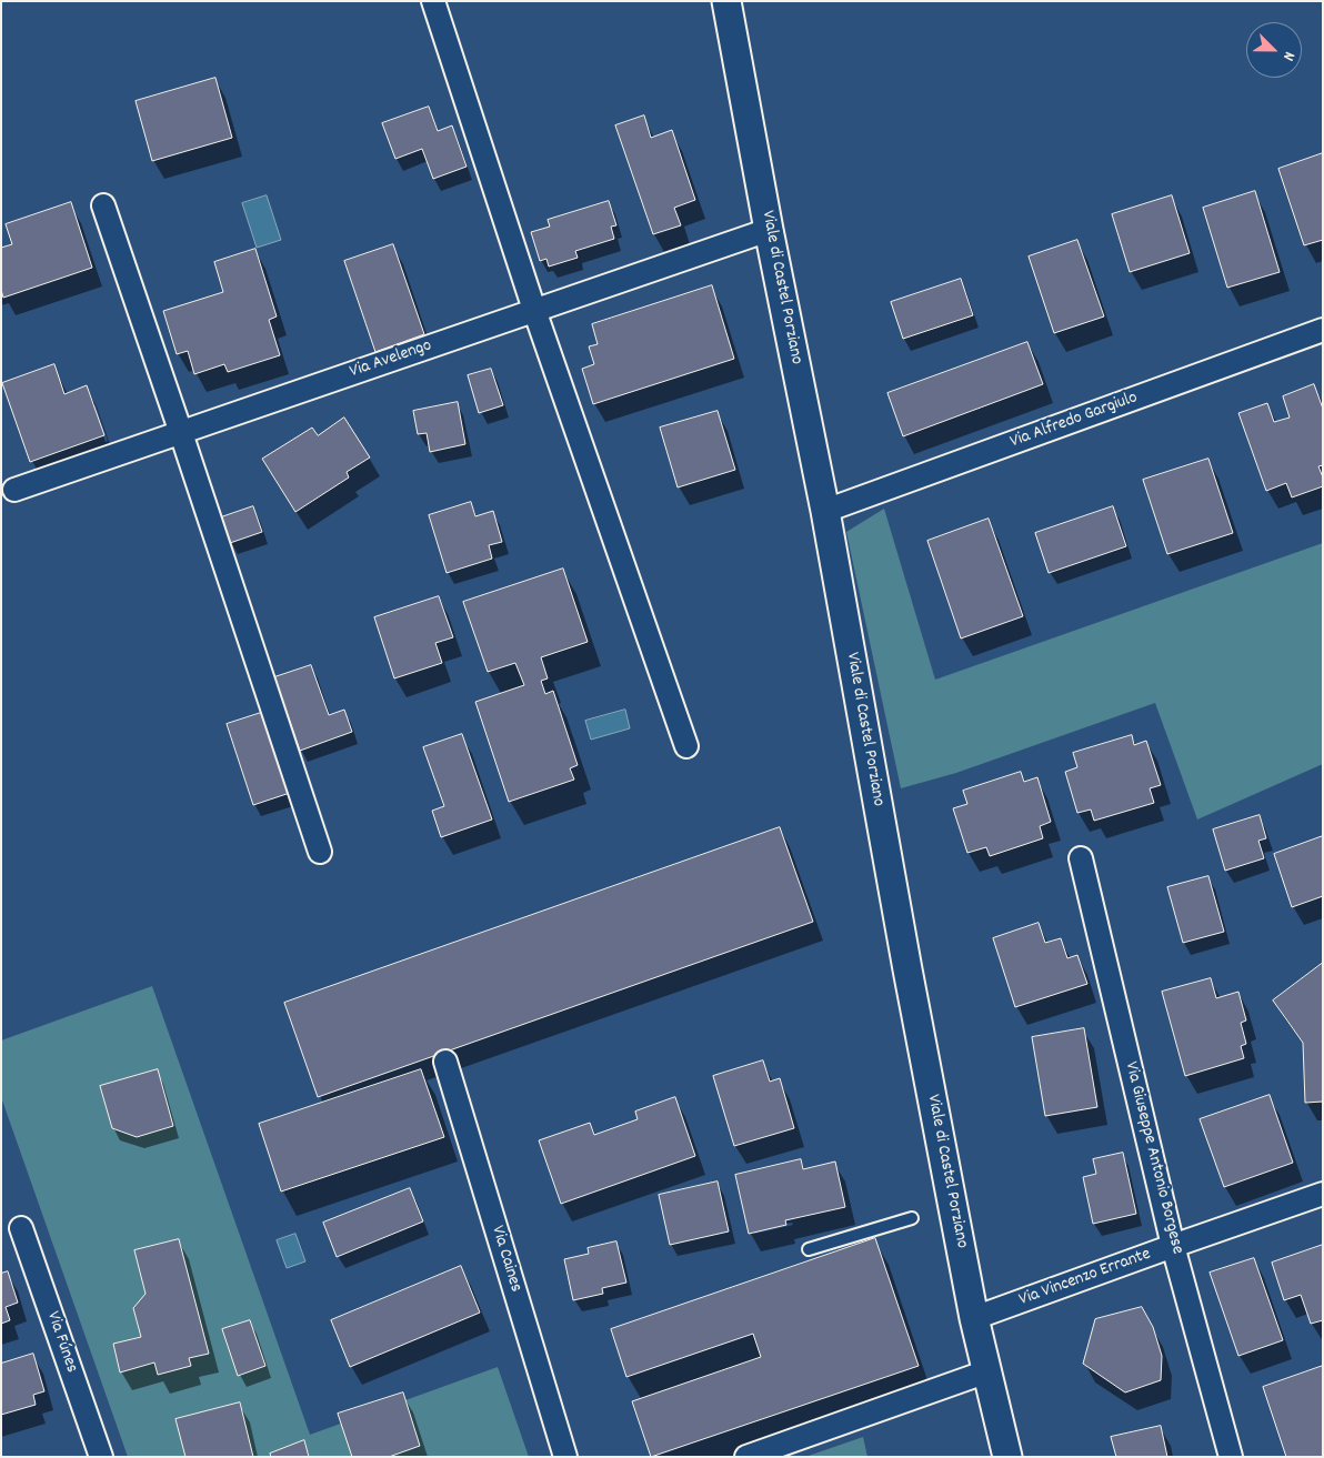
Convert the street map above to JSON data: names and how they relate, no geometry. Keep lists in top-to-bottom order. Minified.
{"streets":{"street":["Viale di Castel Porziano","Via Avelengo","Via Alfredo Gargiulo","Via Giuseppe Antonio Borgese","Via Caines","Via Vincenzo Errante","Via Fúnes"]},"crossings":[["Viale di Castel Porziano","Via Avelengo"],["Viale di Castel Porziano","Via Alfredo Gargiulo"],["Viale di Castel Porziano","Via Vincenzo Errante"],["Via Giuseppe Antonio Borgese","Via Vincenzo Errante"]],"north":"bottom right"}
